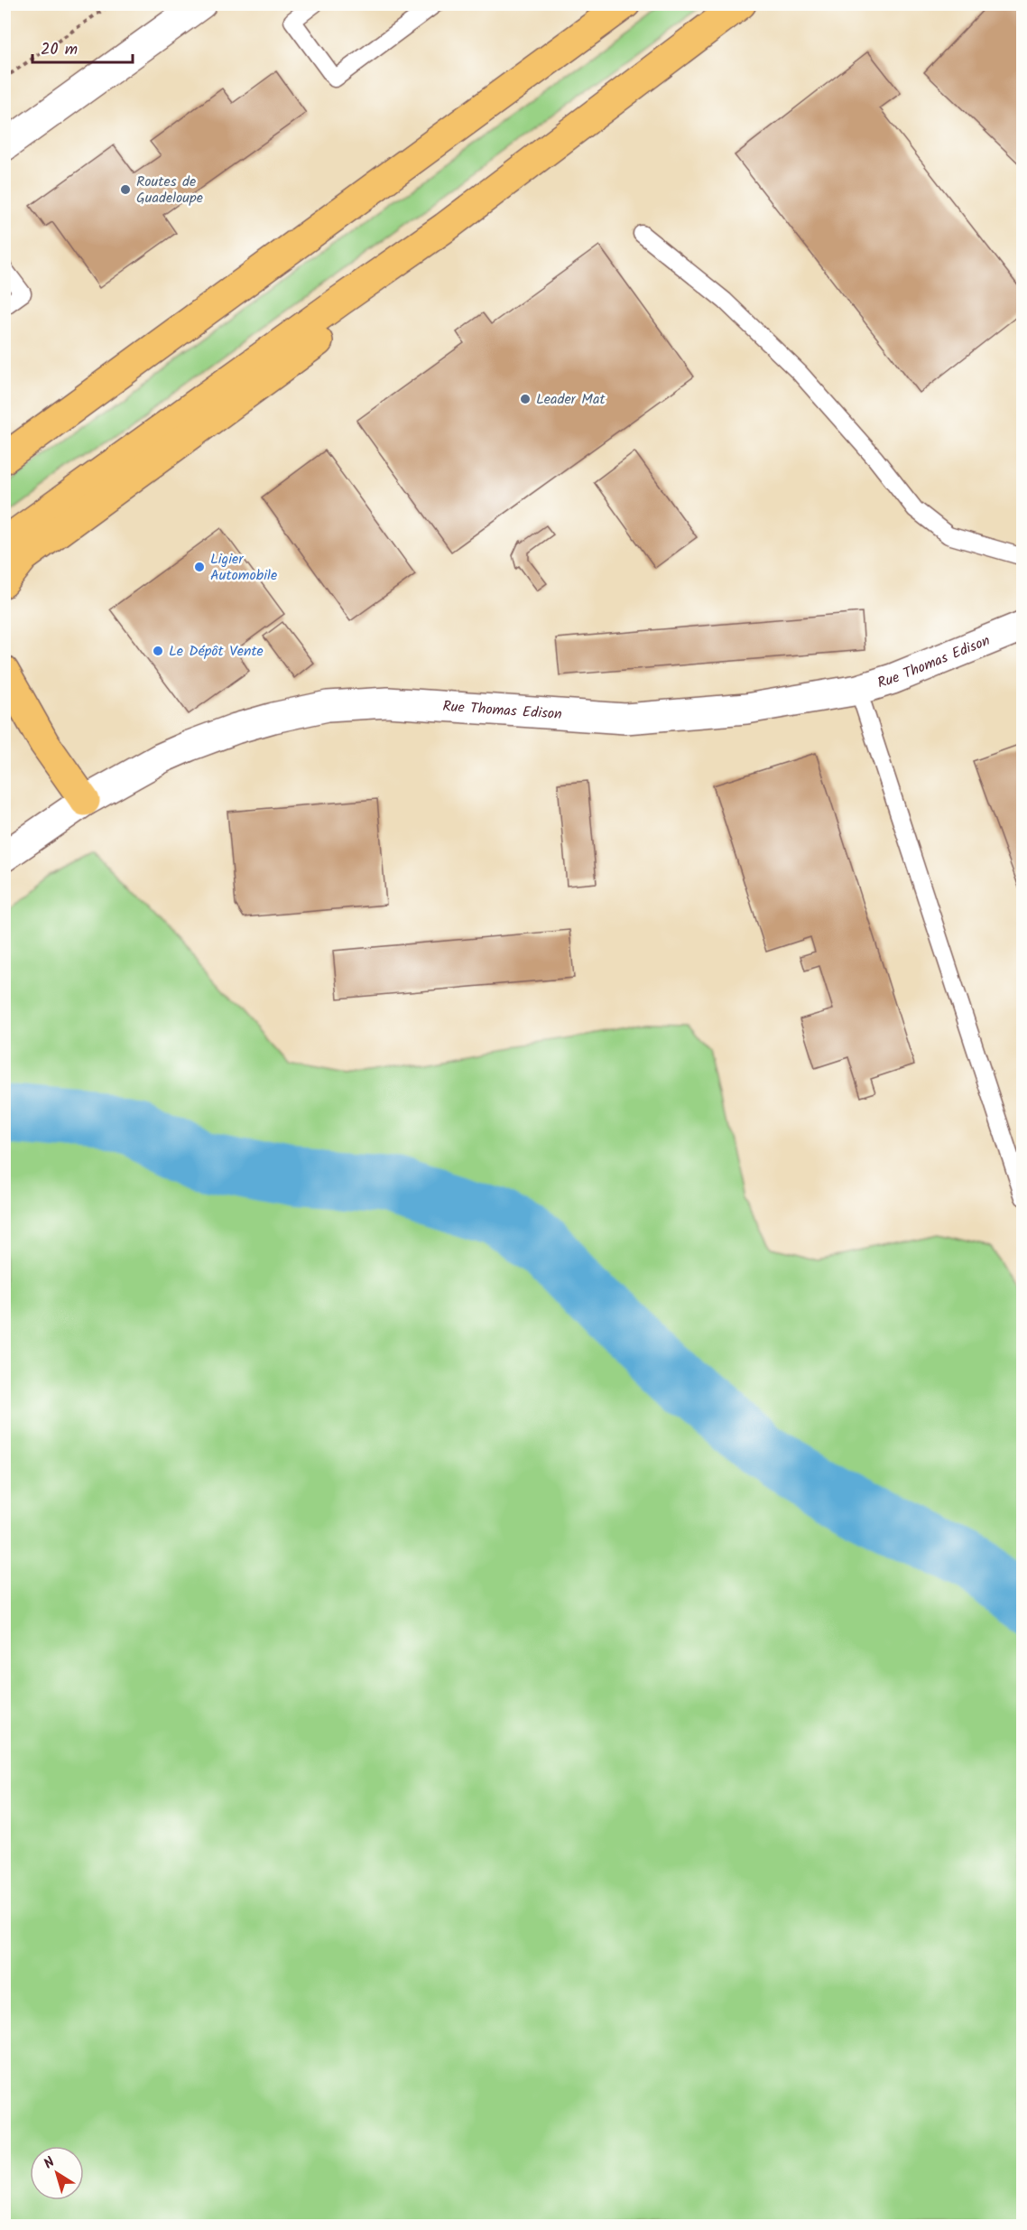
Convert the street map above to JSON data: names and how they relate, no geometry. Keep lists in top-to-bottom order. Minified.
{"streets":{"street":["Rue Thomas Edison"]},"places":["Routes de Guadeloupe","Leader Mat","Ligier Automobile","Le Dépôt Vente"],"scale_bar":"20 m","north":"top left"}
